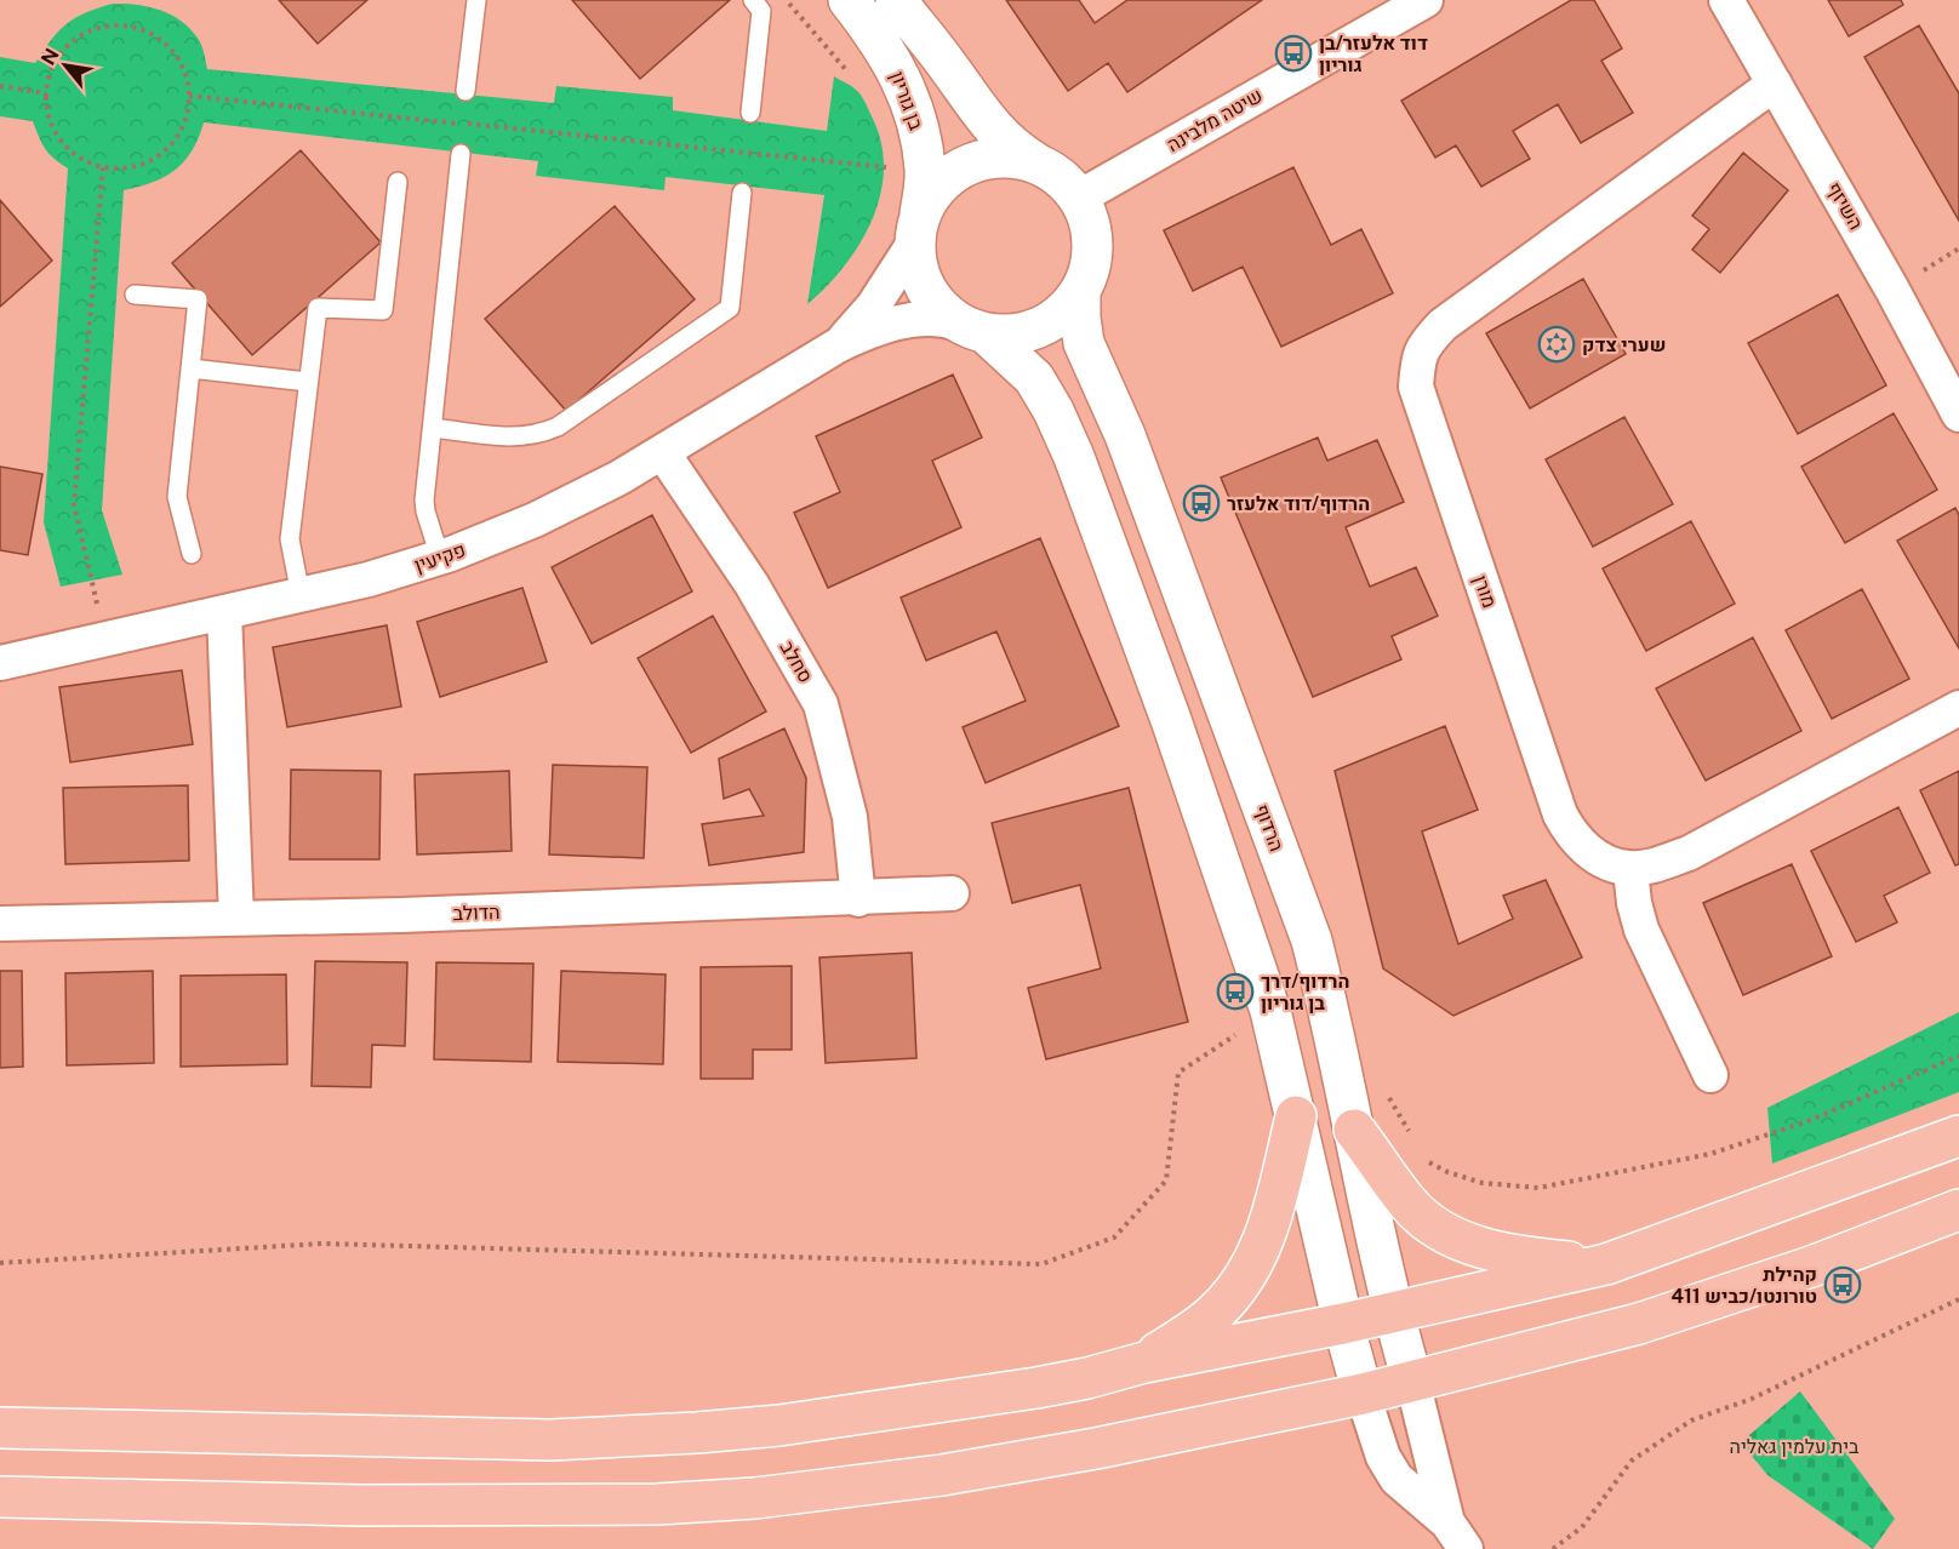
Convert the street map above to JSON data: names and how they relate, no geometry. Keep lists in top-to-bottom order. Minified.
{"streets":{"street":["בן גוריון","שיטה מלבינה","השיזף","פקיעין","מורן","סחלב","הרדוף","הדולב"]},"crossings":[["בן גוריון","שיטה מלבינה"],["בן גוריון","פקיעין"],["בן גוריון","הרדוף"],["שיטה מלבינה","פקיעין"],["שיטה מלבינה","הרדוף"],["השיזף","מורן"],["פקיעין","סחלב"],["פקיעין","הרדוף"],["סחלב","הדולב"]],"parks":["בית עלמין גאליה"],"places":{"bus stop":["דוד אלעזר/בן גוריון","הרדוף/דוד אלעזר","הרדוף/דרך בן גוריון","קהילת טורונטו/כביש 411"],"synagogue":["שערי צדק"]},"north":"top left"}
